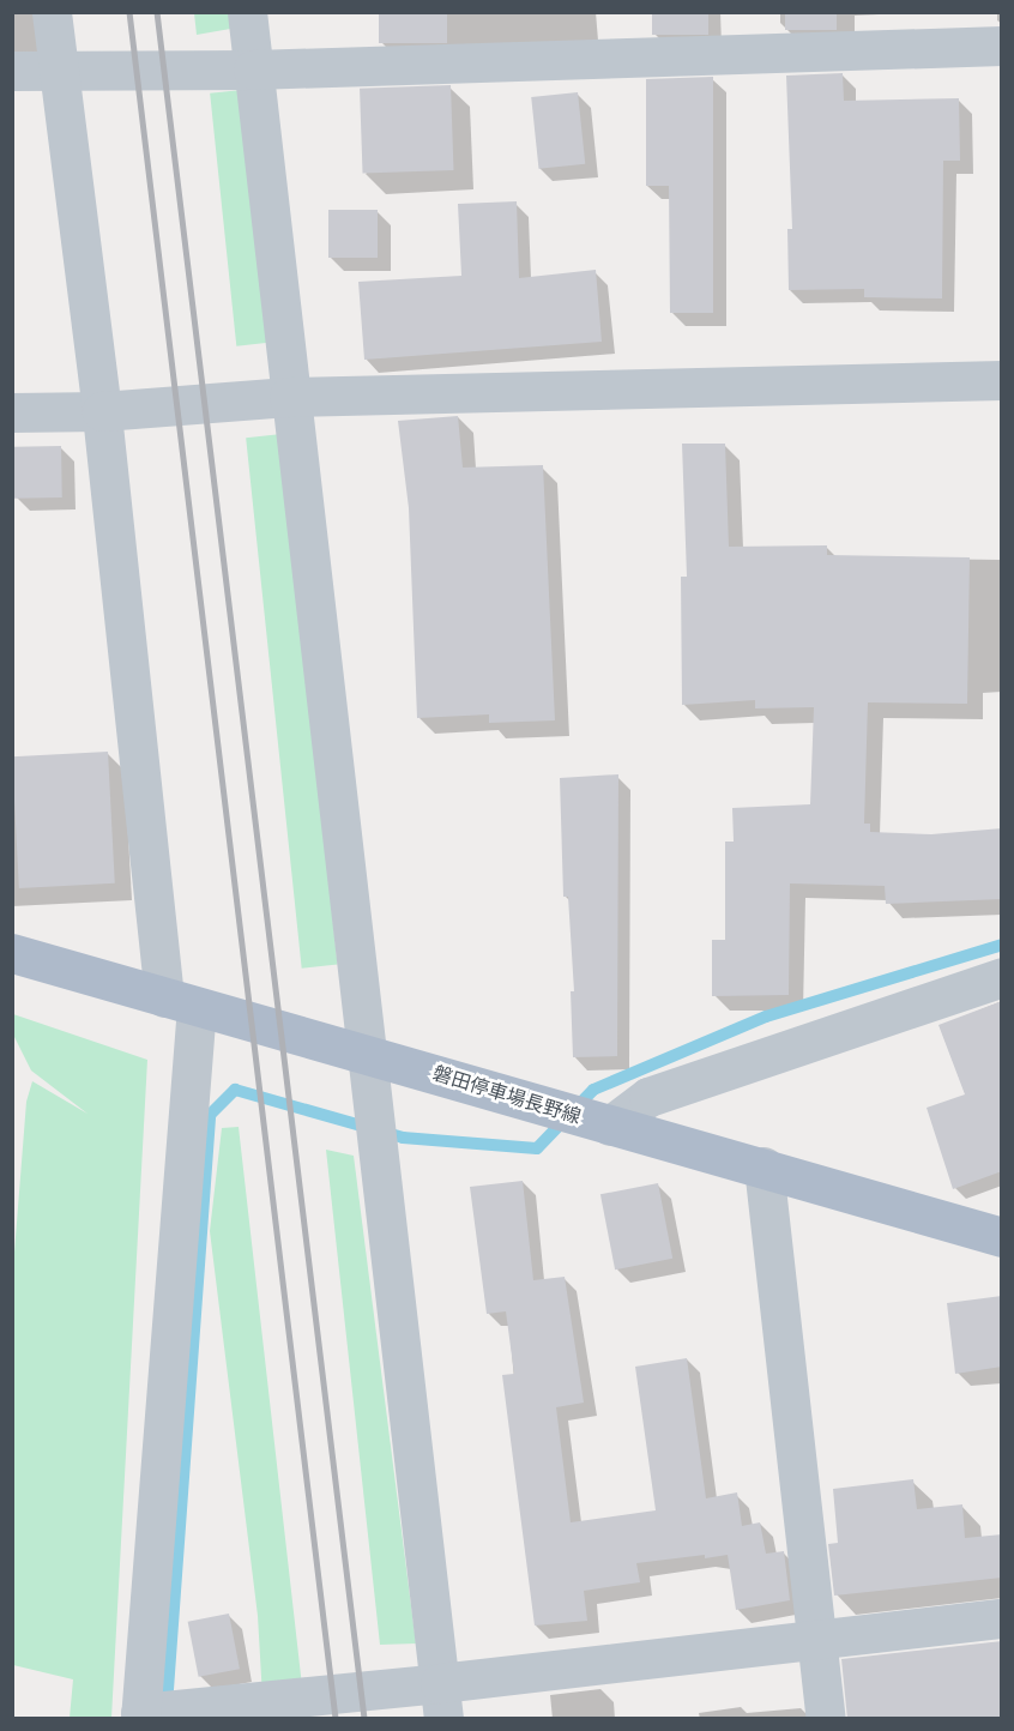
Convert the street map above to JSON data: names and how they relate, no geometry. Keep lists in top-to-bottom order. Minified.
{"streets":{"main road":["磐田停車場長野線"]}}
